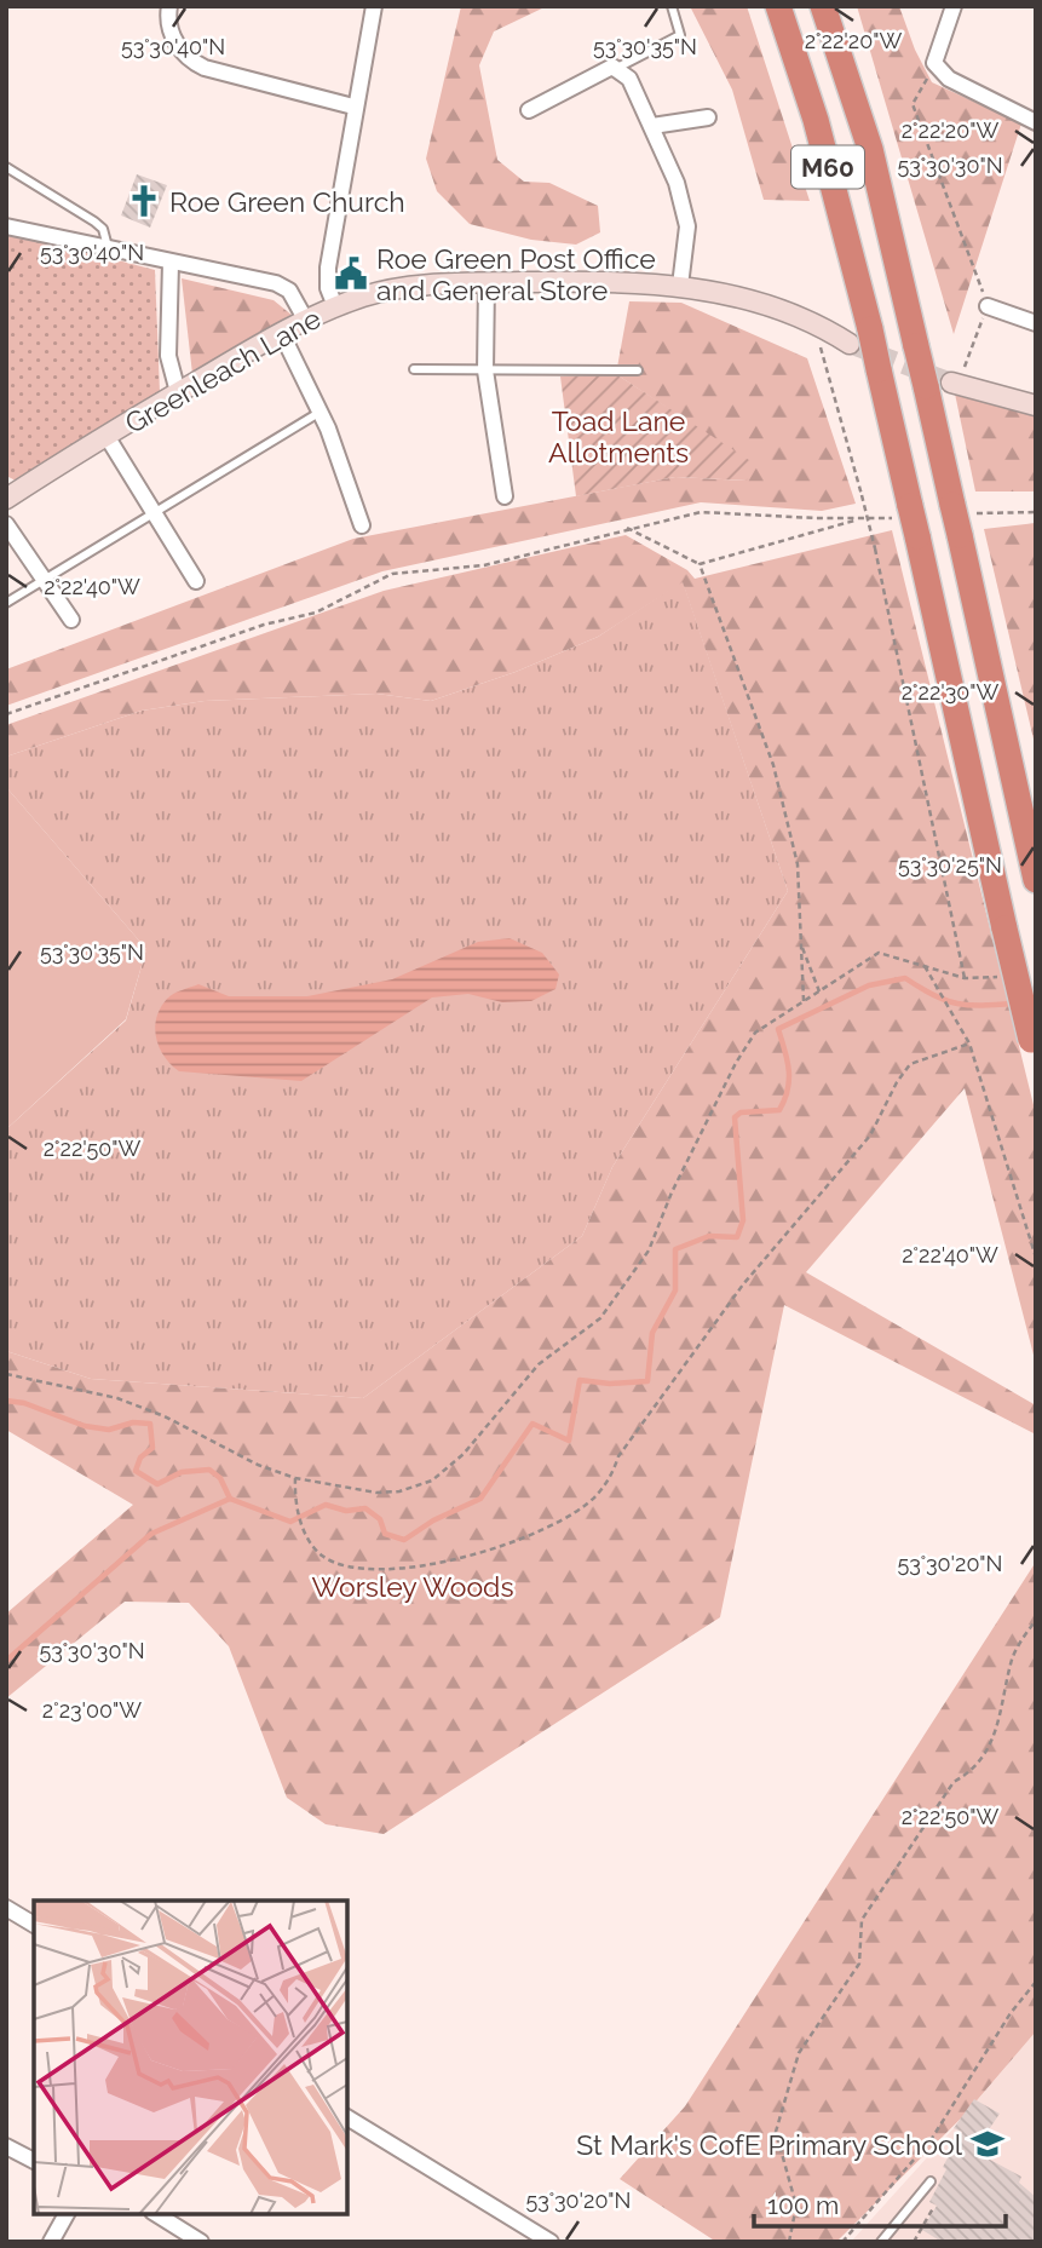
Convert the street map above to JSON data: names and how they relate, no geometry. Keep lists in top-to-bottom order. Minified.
{"streets":{"highway":["M60"],"street":["Greenleach Lane"]},"crossings":[["M60","Greenleach Lane"]],"parks":["Toad Lane Allotments","Worsley Woods"],"places":{"church":["Roe Green Church"],"public building":["Roe Green Post Office and General Store"],"school or university":["St Mark's CofE Primary School"]},"scale_bar":"100 m","coordinates":["2°22'20\"W","53°30'40\"N","53°30'35\"N","53°30'30\"N","2°22'40\"W","2°22'30\"W","53°30'25\"N","2°22'50\"W","53°30'20\"N","2°23'00\"W"]}
